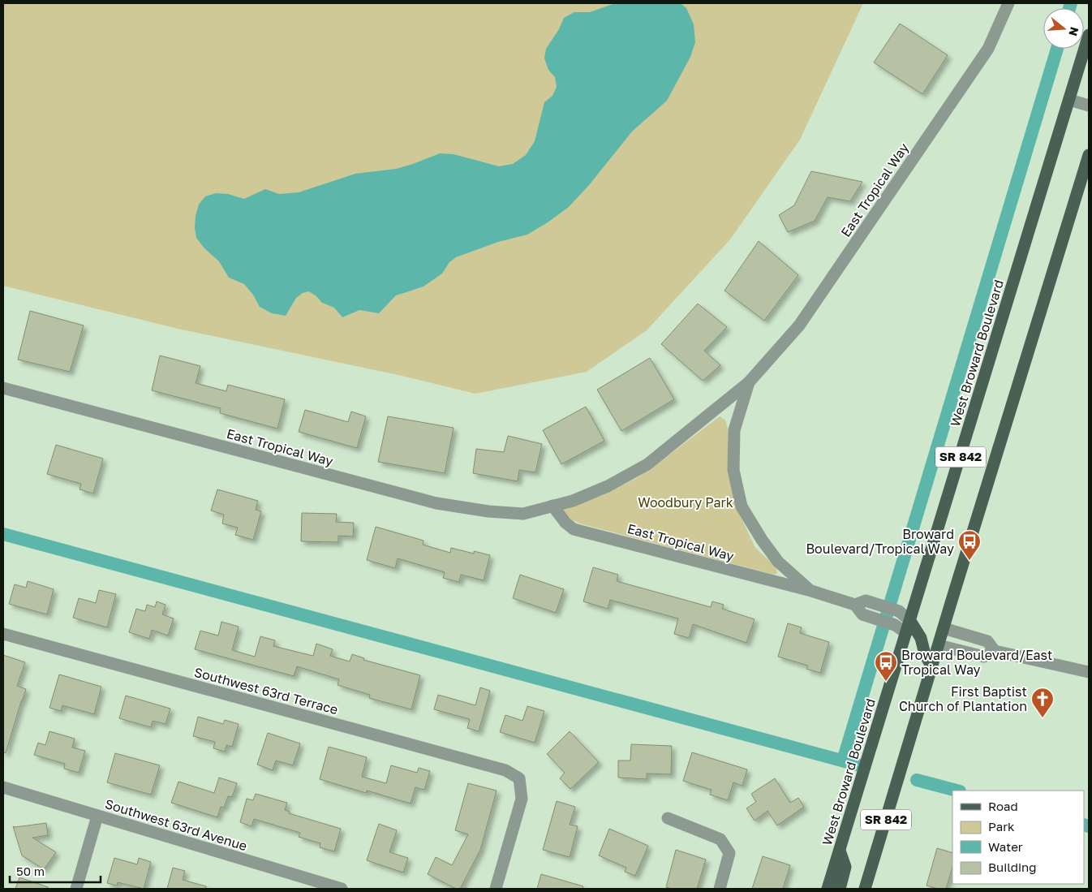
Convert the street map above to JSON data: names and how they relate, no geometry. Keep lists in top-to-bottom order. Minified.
{"streets":{"main road":["West Broward Boulevard","SR 842"],"street":["East Tropical Way","Southwest 63rd Terrace","Southwest 63rd Avenue"]},"crossings":[["East Tropical Way","West Broward Boulevard"]],"parks":["Woodbury Park"],"places":{"bus stop":["Broward Boulevard/Tropical Way","Broward Boulevard/East Tropical Way"],"church":["First Baptist Church of Plantation"]},"legend":["Road","Park","Water","Building"],"scale_bar":"50 m","north":"right"}
